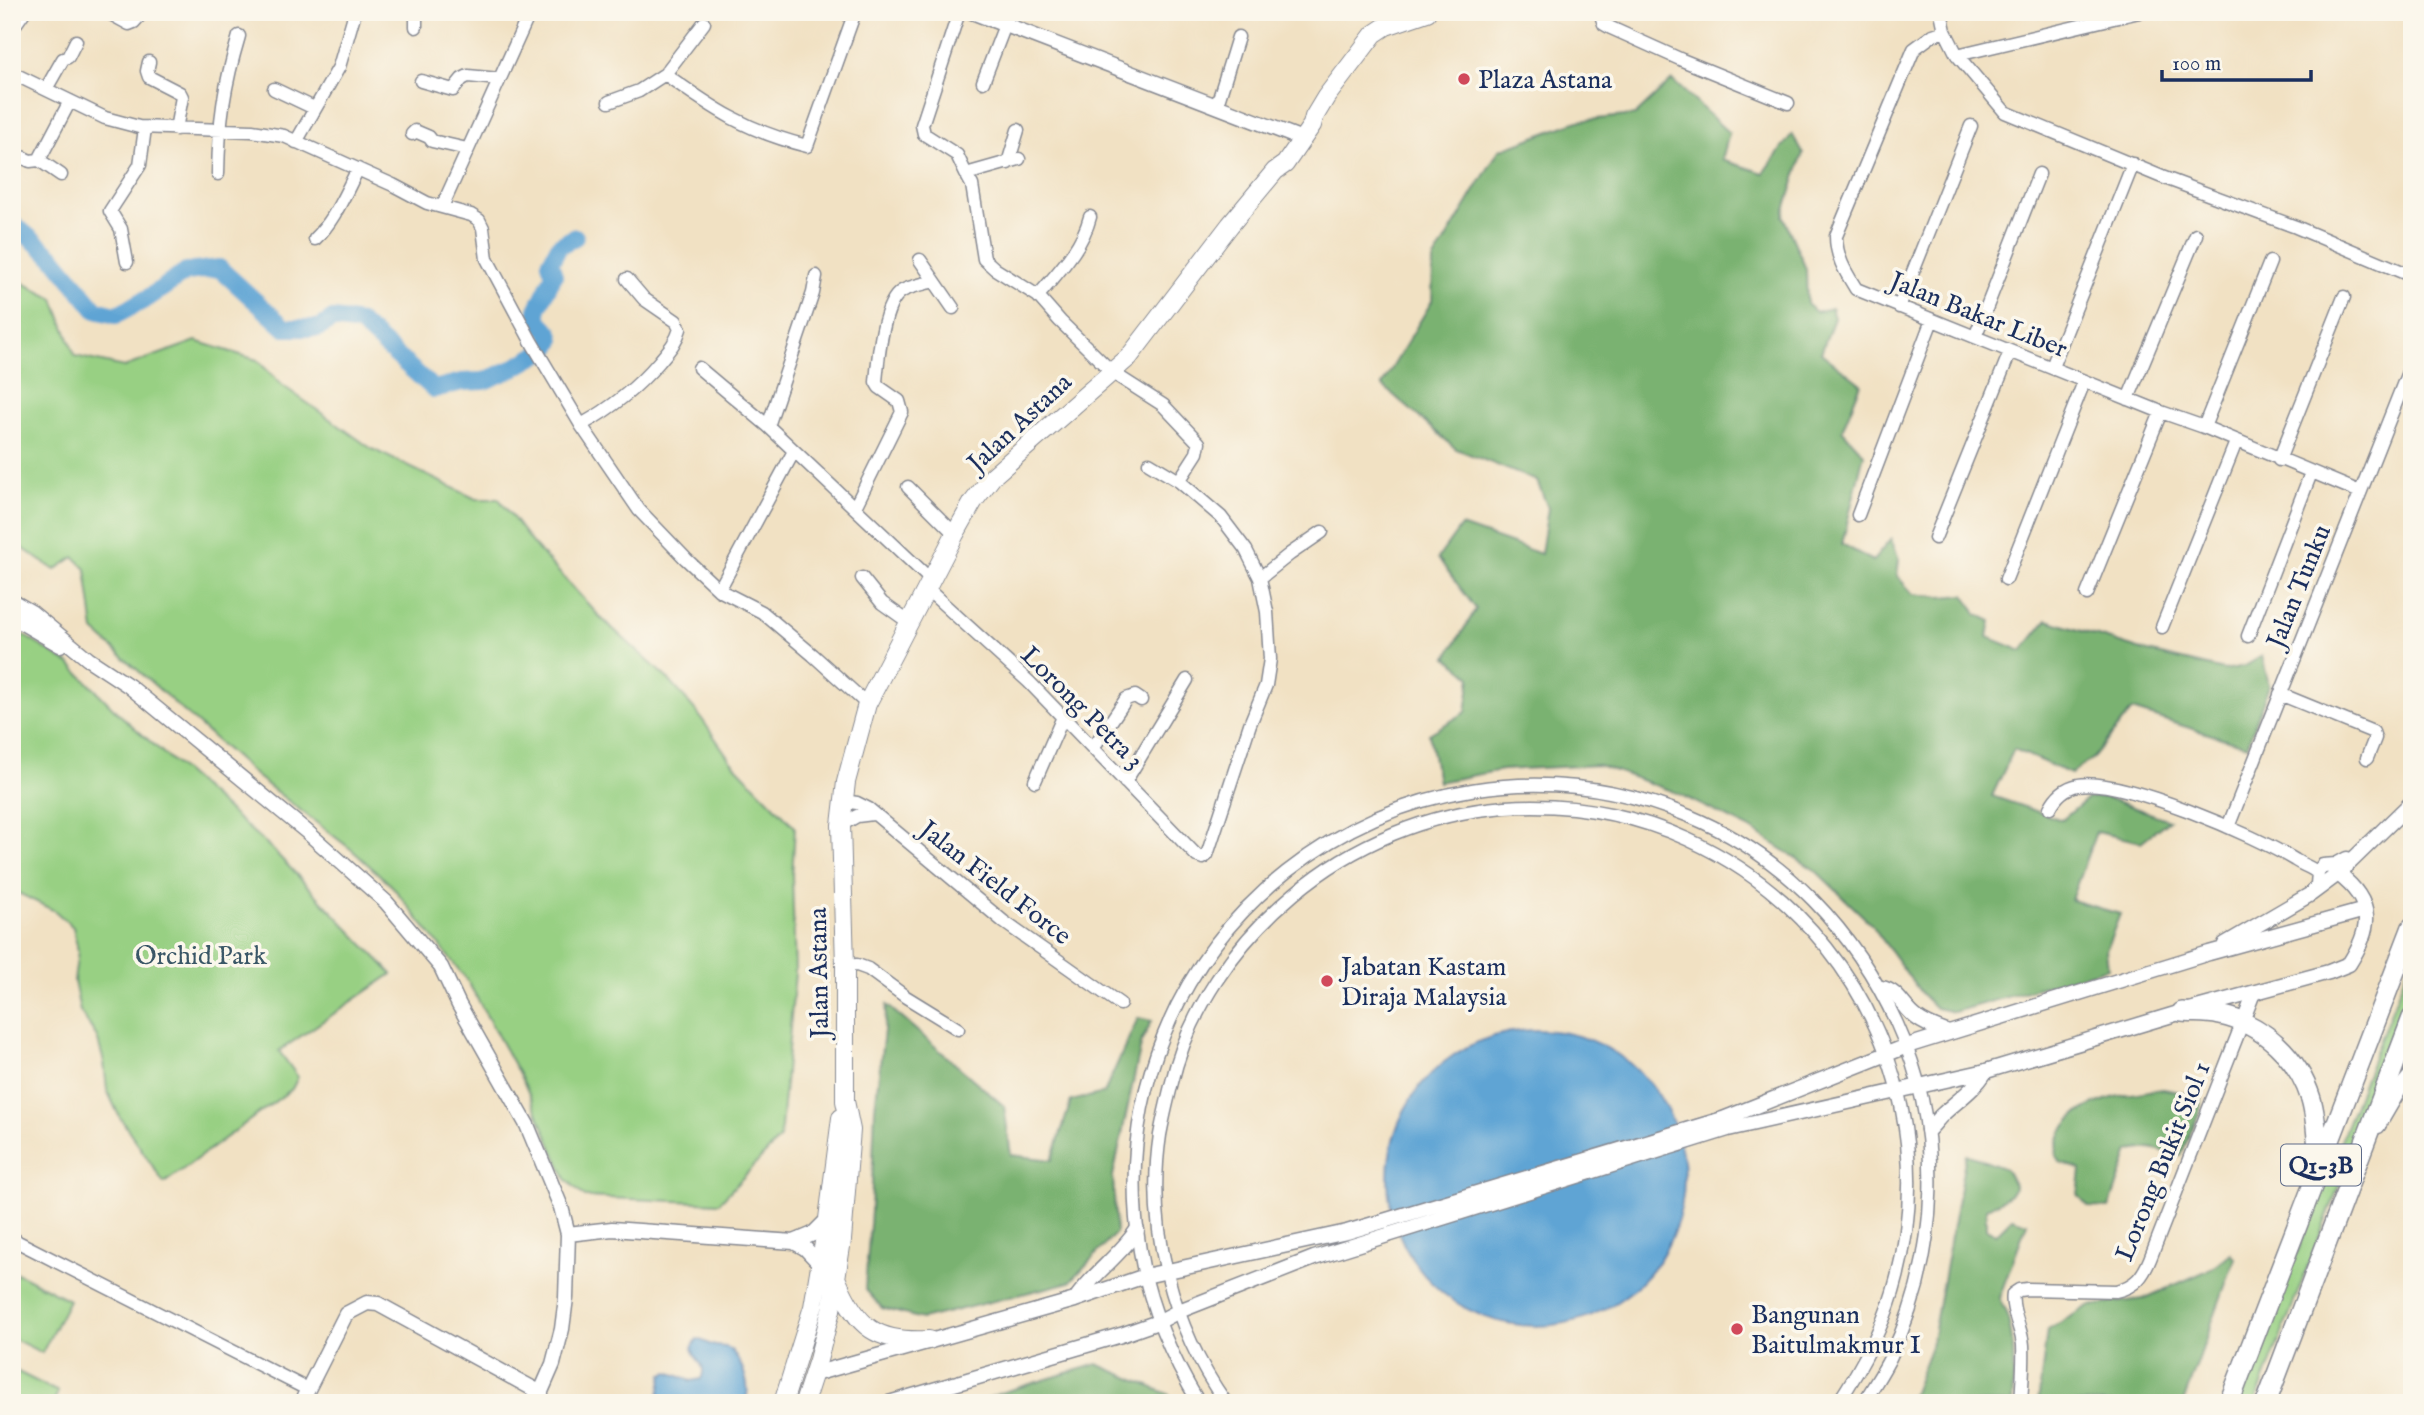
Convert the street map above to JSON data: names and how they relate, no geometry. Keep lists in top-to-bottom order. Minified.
{"streets":{"main road":["Jalan Astana","Q1-3B"],"street":["Jalan Bakar Liber","Jalan Tunku","Lorong Petra 3","Jalan Field Force","Lorong Bukit Siol 1"]},"crossings":[["Jalan Bakar Liber","Jalan Tunku"],["Jalan Astana","Lorong Petra 3"],["Jalan Astana","Jalan Field Force"]],"parks":["Orchid Park"],"places":["Plaza Astana","Jabatan Kastam Diraja Malaysia","Bangunan Baitulmakmur I"],"scale_bar":"100 m"}
